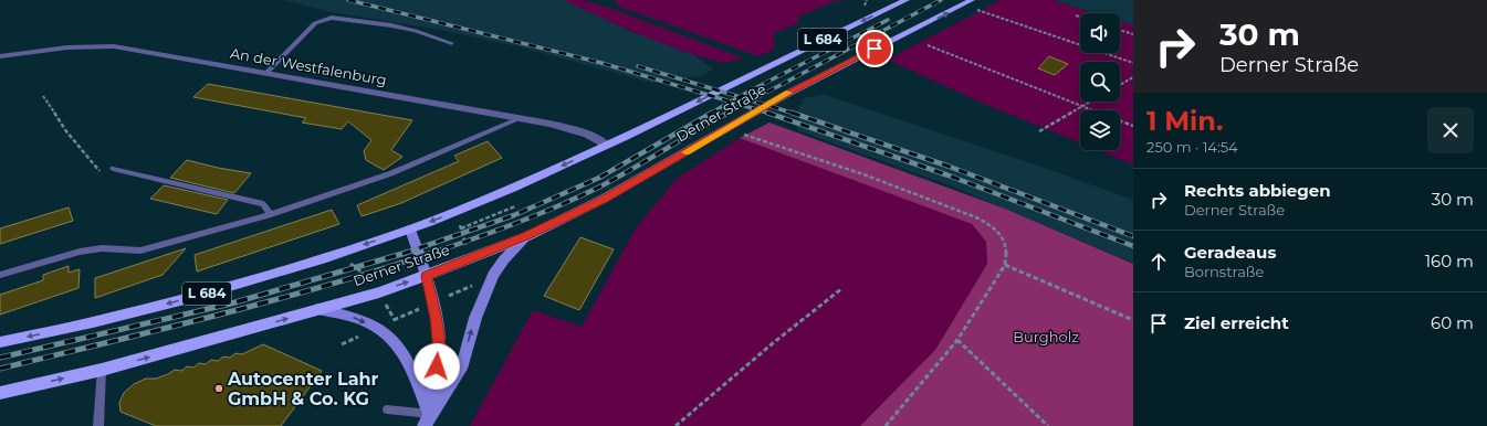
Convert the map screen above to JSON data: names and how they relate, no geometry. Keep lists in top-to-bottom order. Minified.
{"streets":{"main road":["L 684","Derner Straße"],"street":["An der Westfalenburg"]},"crossings":[["L 684","Derner Straße"],["An der Westfalenburg","Derner Straße"]],"parks":["Burgholz"],"places":["Autocenter Lahr GmbH & Co. KG"],"page":{"turn":["30 m","Derner Straße"],"heading":["1 Min.","250 m · 14:54"],"list":[{"name":"Rechts abbiegen","note":"Derner Straße","value":"30 m"},{"name":"Geradeaus","note":"Bornstraße","value":"160 m"},{"name":"Ziel erreicht","value":"60 m"}]}}
